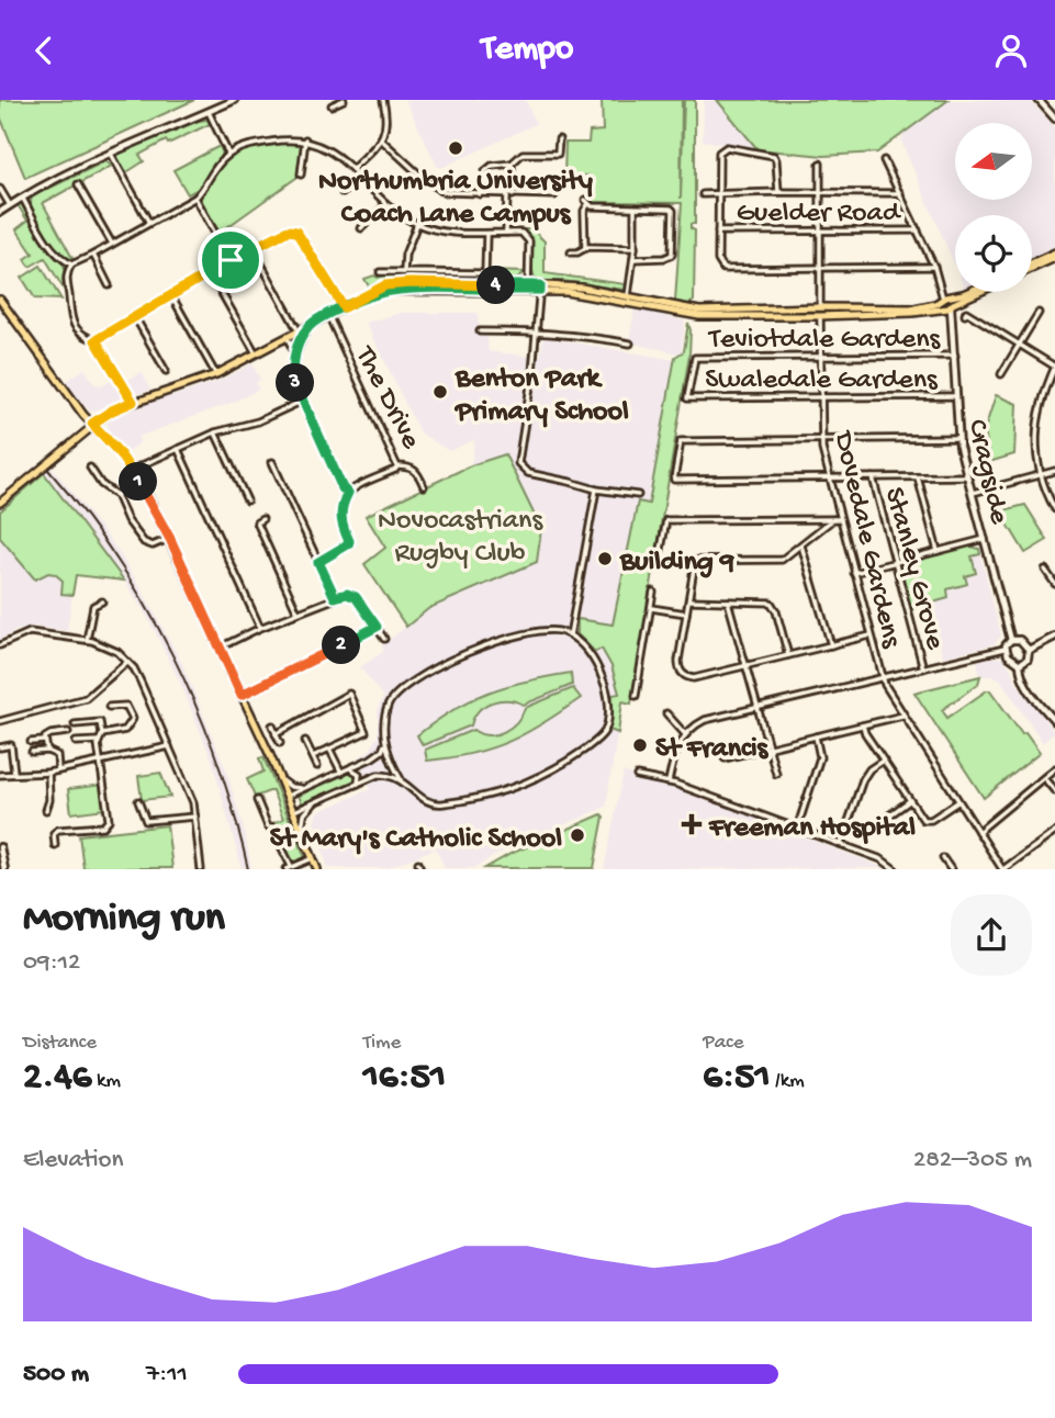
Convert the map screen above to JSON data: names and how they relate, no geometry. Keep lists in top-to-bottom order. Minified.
{"streets":{"street":["Guelder Road","Teviotdale Gardens","Swaledale Gardens","The Drive","Cragside","Dovedale Gardens","Stanley Grove"]},"crossings":[["Guelder Road","Dovedale Gardens"],["Teviotdale Gardens","Swaledale Gardens"],["Teviotdale Gardens","Cragside"],["Teviotdale Gardens","Dovedale Gardens"],["Swaledale Gardens","Cragside"],["Swaledale Gardens","Dovedale Gardens"]],"parks":["Novocastrians Rugby Club"],"places":{"other":["Northumbria University Coach Lane Campus","Benton Park Primary School","Building 9","St Francis","St Mary's Catholic School"],"health":["Freeman Hospital"]},"north":"left","page":{"header":"Tempo","pins":["4","3","1","2"],"heading":["Morning run","09:12"],"stats":[["Distance","2.46 km"],["Time","16:51"],["Pace","6:51 /km"]],"chart":["Elevation","282–305 m"],"list":[{"name":"500 m","note":"7:11"}]}}
